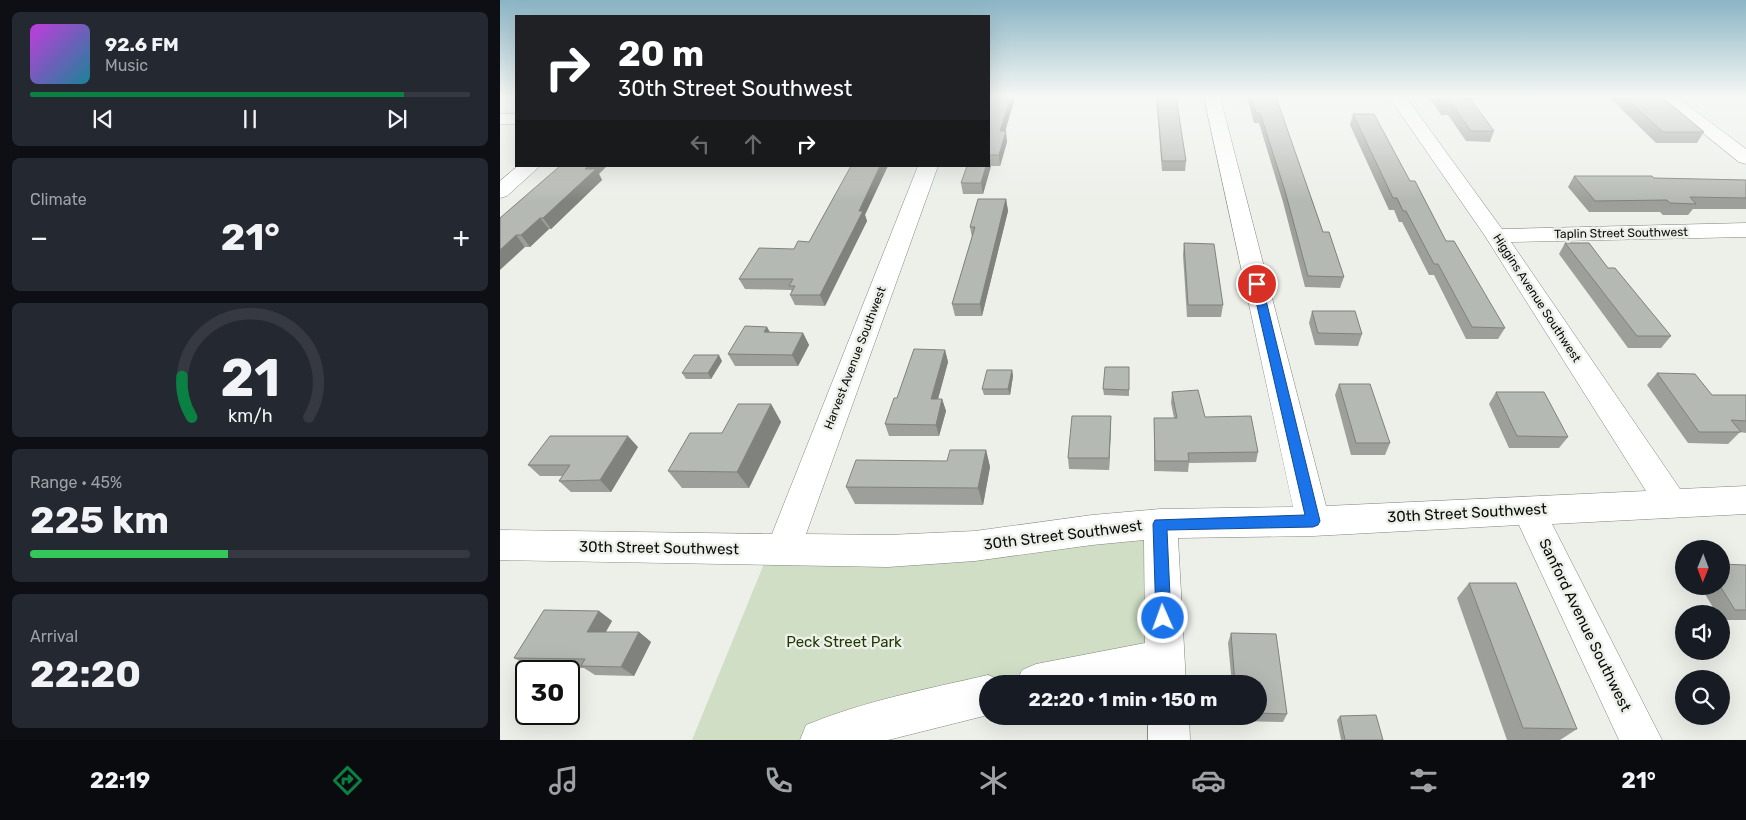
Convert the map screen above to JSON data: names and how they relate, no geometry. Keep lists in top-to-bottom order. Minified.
{"streets":{"street":["Taplin Street Southwest","Higgins Avenue Southwest","Harvest Avenue Southwest","30th Street Southwest","Sanford Avenue Southwest"]},"crossings":[["Taplin Street Southwest","Higgins Avenue Southwest"],["Higgins Avenue Southwest","30th Street Southwest"],["Harvest Avenue Southwest","30th Street Southwest"],["30th Street Southwest","Sanford Avenue Southwest"]],"parks":["Peck Street Park"],"north":"bottom","page":{"turn":["20 m","30th Street Southwest"],"song":["92.6 FM","Music"],"tile":["Climate",["Range · 45%","225 km"],["Arrival","22:20"]],"heat":["−","21°","+"],"limit":"30","trip":"22:20 · 1 min · 150 m","tabs":["22:19","21°"],"gauge":["21","km/h"]}}
